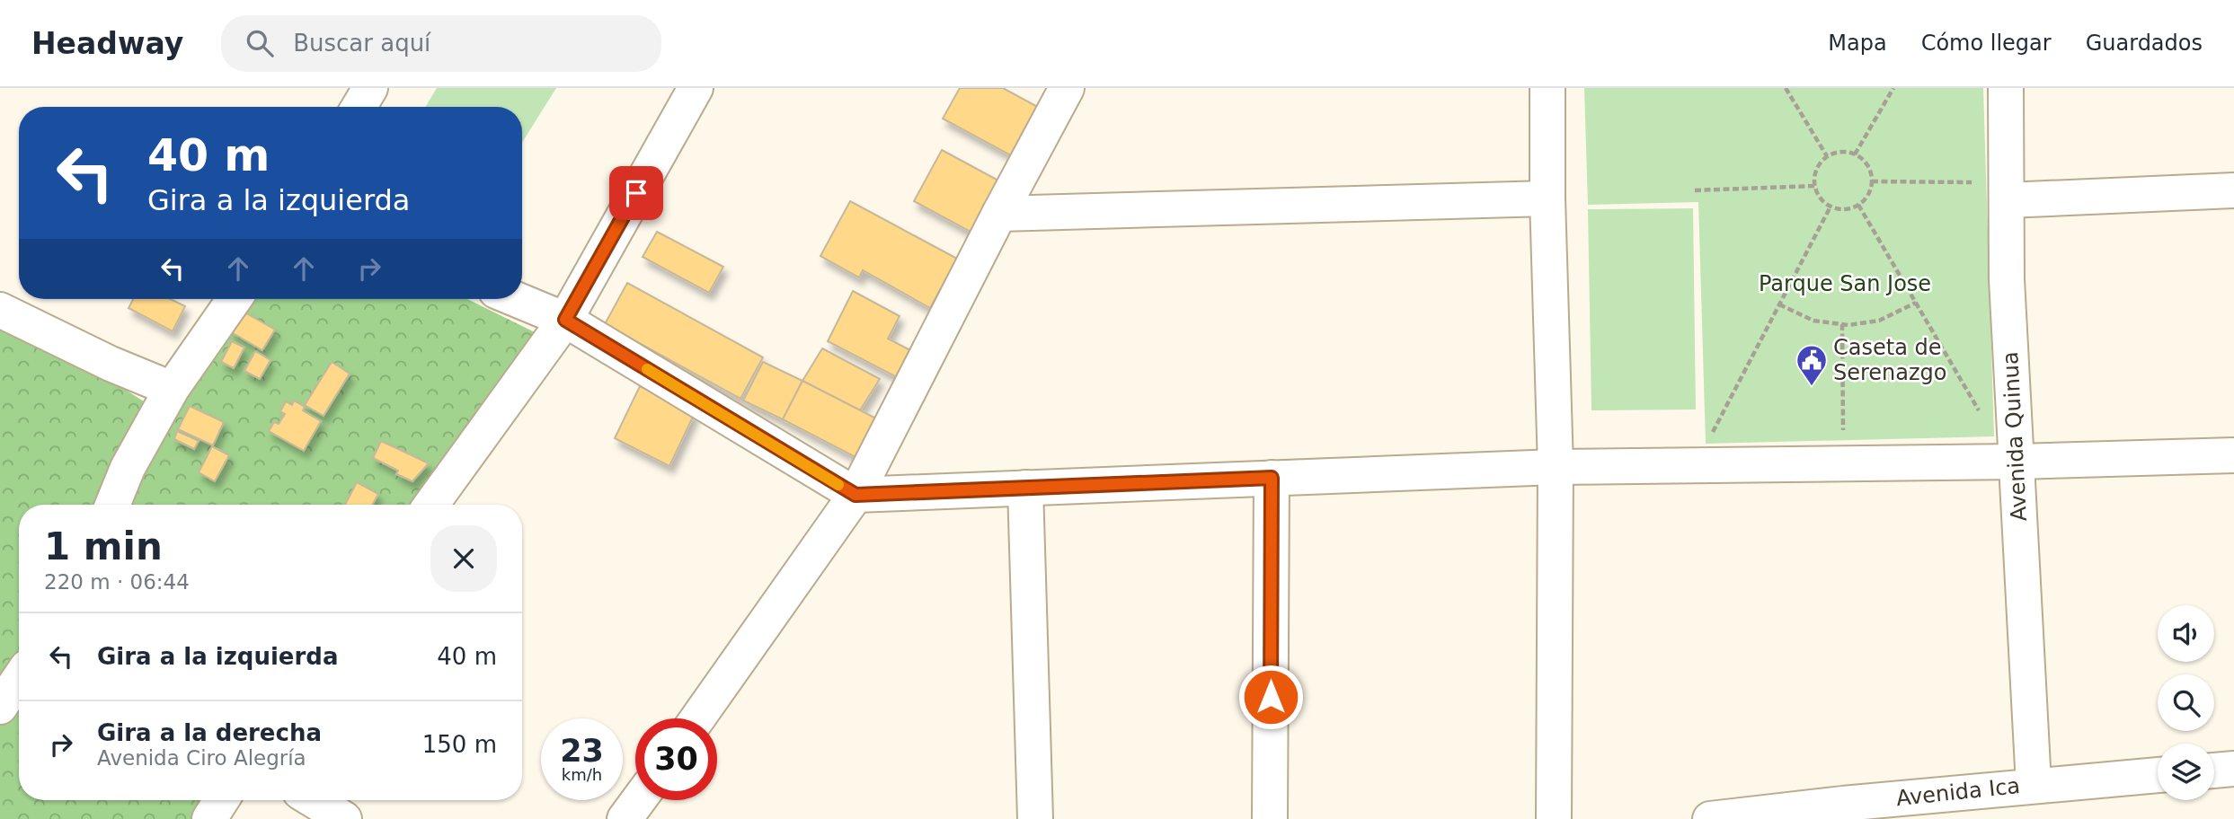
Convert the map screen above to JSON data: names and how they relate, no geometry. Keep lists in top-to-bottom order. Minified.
{"streets":{"street":["Avenida Quinua","Avenida Ica"]},"crossings":[["Avenida Quinua","Avenida Ica"]],"parks":["Parque San Jose"],"places":{"public building":["Caseta de Serenazgo"]},"page":{"header":"Headway","search":"Buscar aquí","nav":["Mapa","Cómo llegar","Guardados"],"turn":["40 m","Gira a la izquierda"],"heading":["1 min","220 m · 06:44"],"list":[{"name":"Gira a la izquierda","value":"40 m"},{"name":"Gira a la derecha","note":"Avenida Ciro Alegría","value":"150 m"}],"speed":"23 km/h","limit":"30"}}
